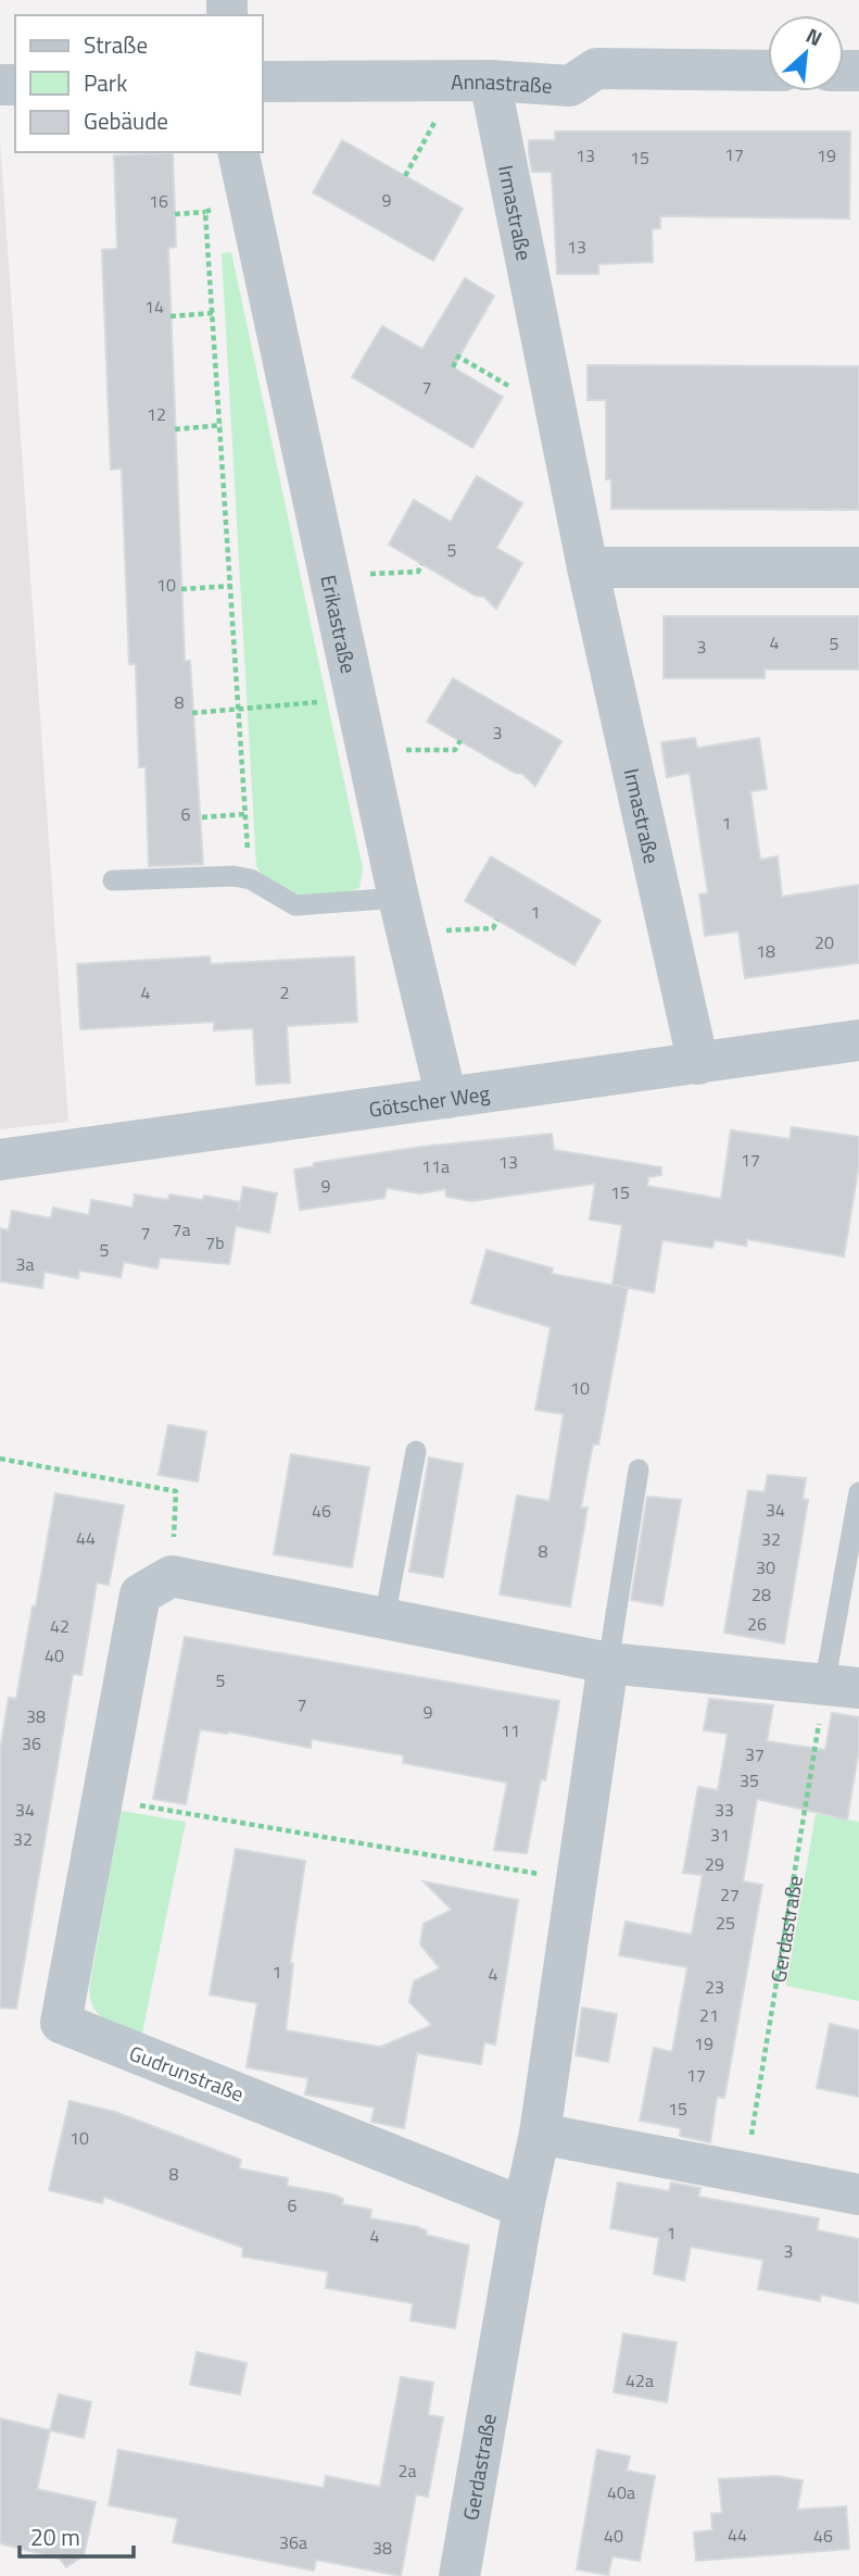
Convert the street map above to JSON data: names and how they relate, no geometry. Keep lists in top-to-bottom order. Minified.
{"streets":{"street":["Annastraße","Irmastraße","Erikastraße","Götscher Weg","Gerdastraße","Gudrunstraße"]},"crossings":[["Annastraße","Irmastraße"],["Irmastraße","Götscher Weg"],["Erikastraße","Götscher Weg"],["Gerdastraße","Gudrunstraße"]],"house_numbers":["17","13","19","15","9","16","13","14","7","12","5","10","4","5","3","8","3","6","1","1","20","18","4","2","17","13","11a","9","15","7a","7","7b","5","3a","10","34","46","44","32","8","30","28","26","42","40","5","7","9","38","11","36","37","35","34","33","31","32","29","27","25","1","4","23","21","19","17","15","10","8","6","1","4","3","42a","2a","40a","44","40","46","36a","38"],"legend":["Straße","Park","Gebäude"],"scale_bar":"20 m","north":"top right"}
